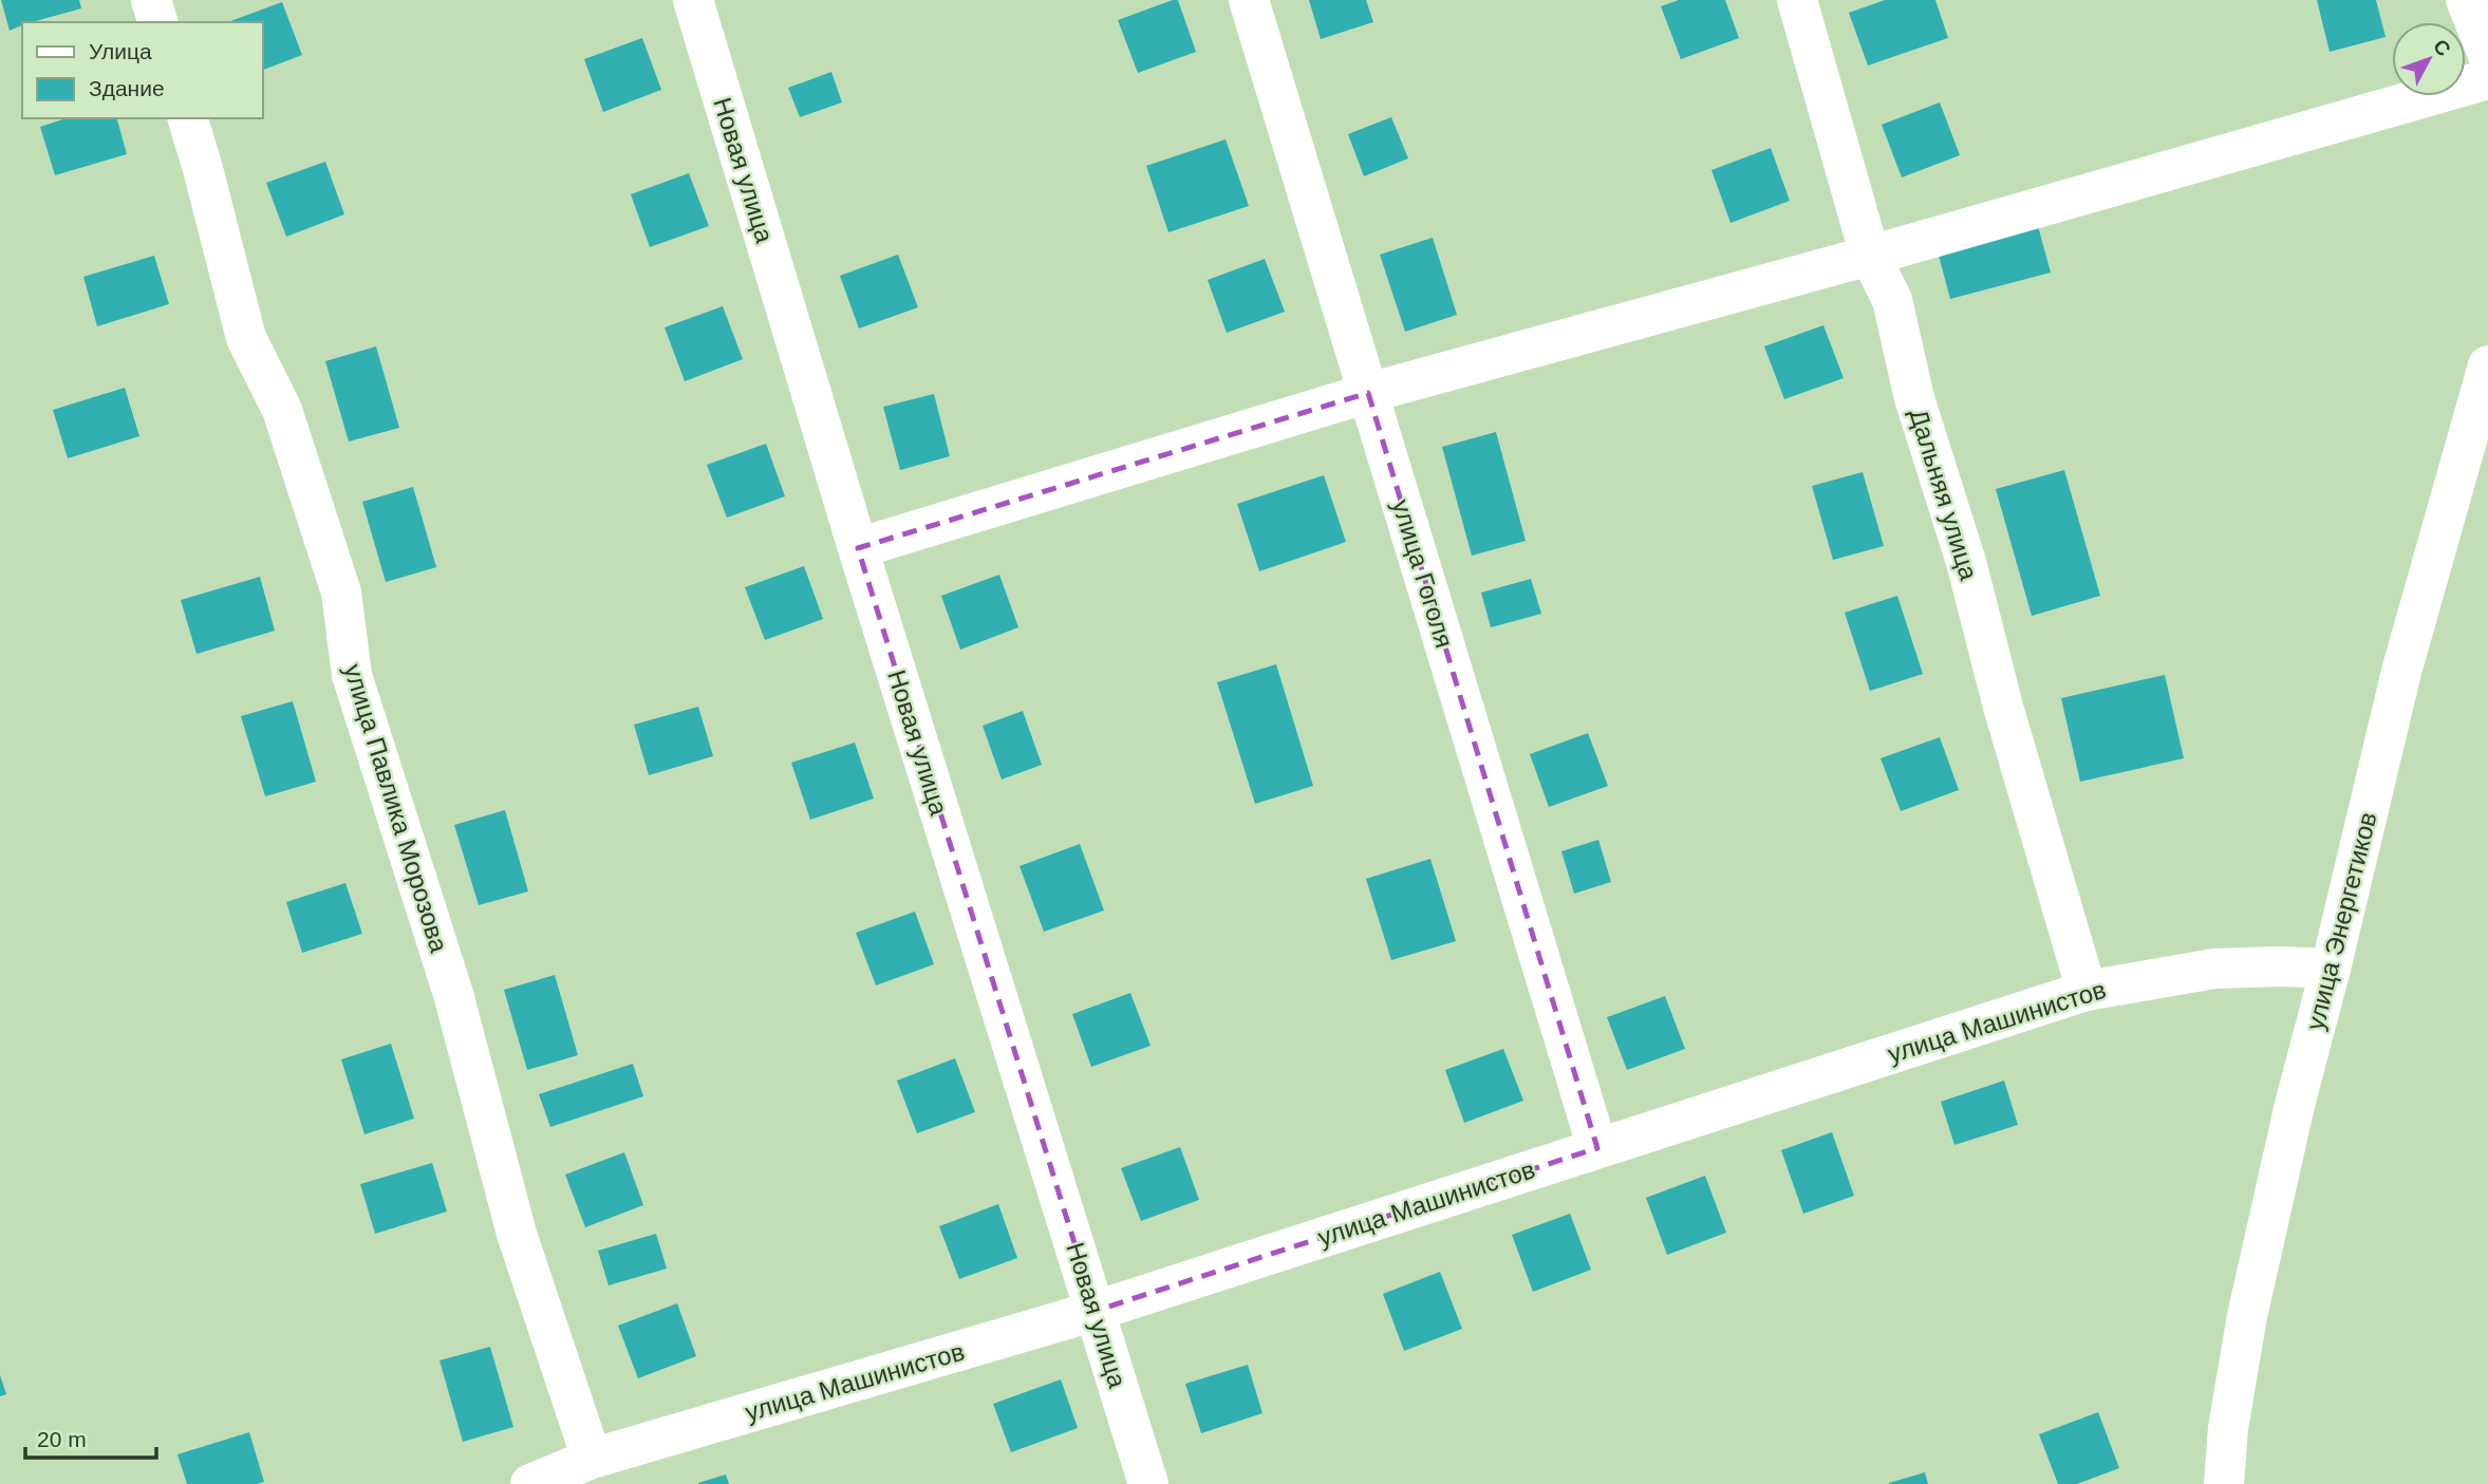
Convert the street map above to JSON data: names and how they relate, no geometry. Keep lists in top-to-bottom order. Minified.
{"streets":{"street":["Новая улица","Дальняя улица","улица Гоголя","улица Павлика Морозова","улица Энергетиков","улица Машинистов"]},"crossings":[["Новая улица","улица Машинистов"],["Дальняя улица","улица Машинистов"],["улица Гоголя","улица Машинистов"],["улица Павлика Морозова","улица Машинистов"],["улица Энергетиков","улица Машинистов"]],"legend":["Улица","Здание"],"scale_bar":"20 m","north":"top right"}
